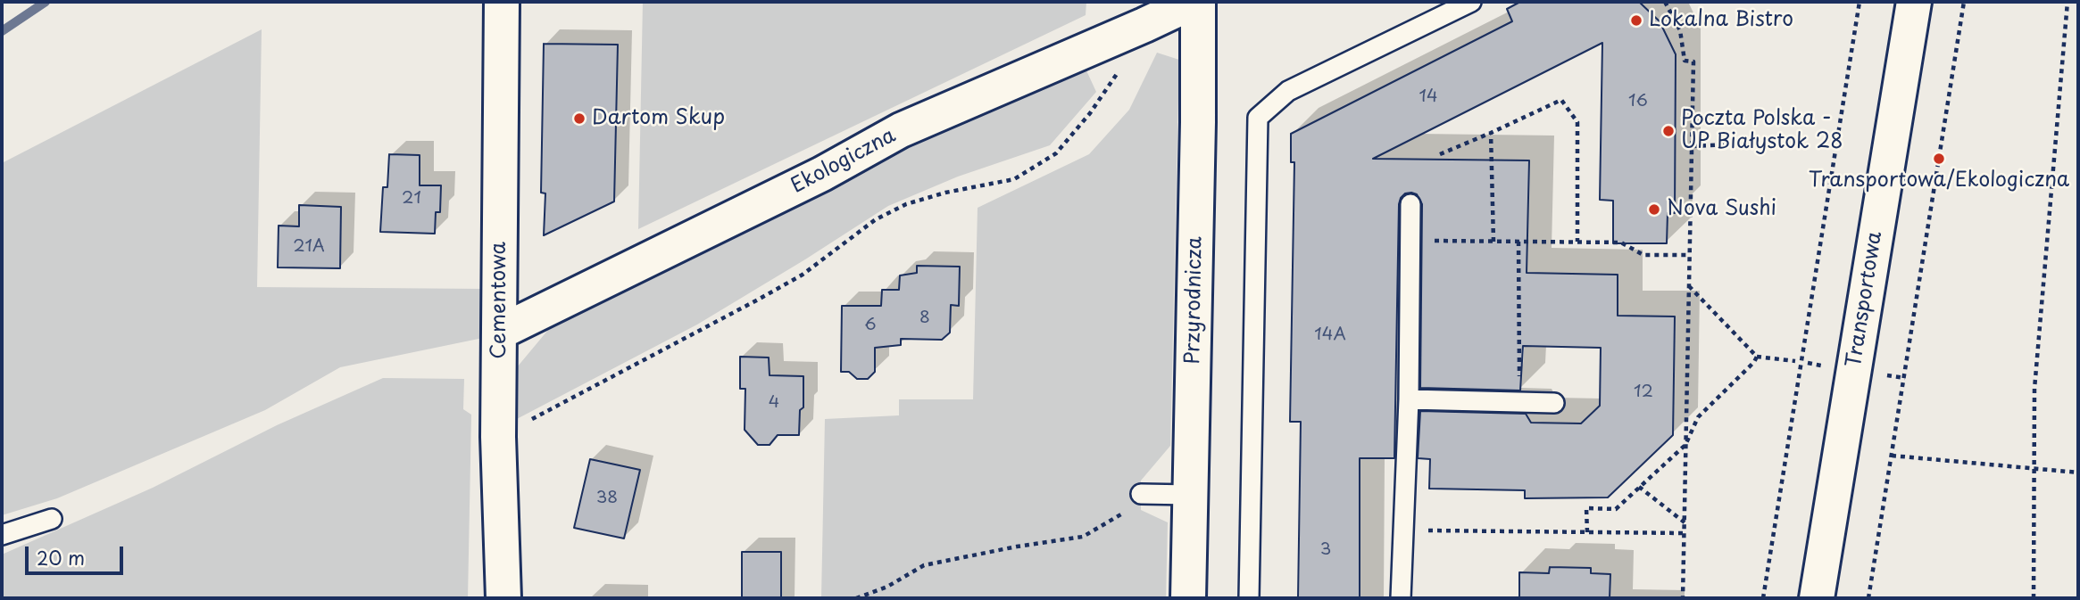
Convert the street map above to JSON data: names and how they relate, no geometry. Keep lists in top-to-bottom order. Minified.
{"streets":{"street":["Ekologiczna","Transportowa","Cementowa","Przyrodnicza"]},"crossings":[["Ekologiczna","Cementowa"]],"places":["Lokalna Bistro","Dartom Skup","Poczta Polska - UP Białystok 28","Transportowa/Ekologiczna","Nova Sushi"],"house_numbers":["14","16","21","21A","8","6","14A","12","4","38","3"],"scale_bar":"20 m"}
